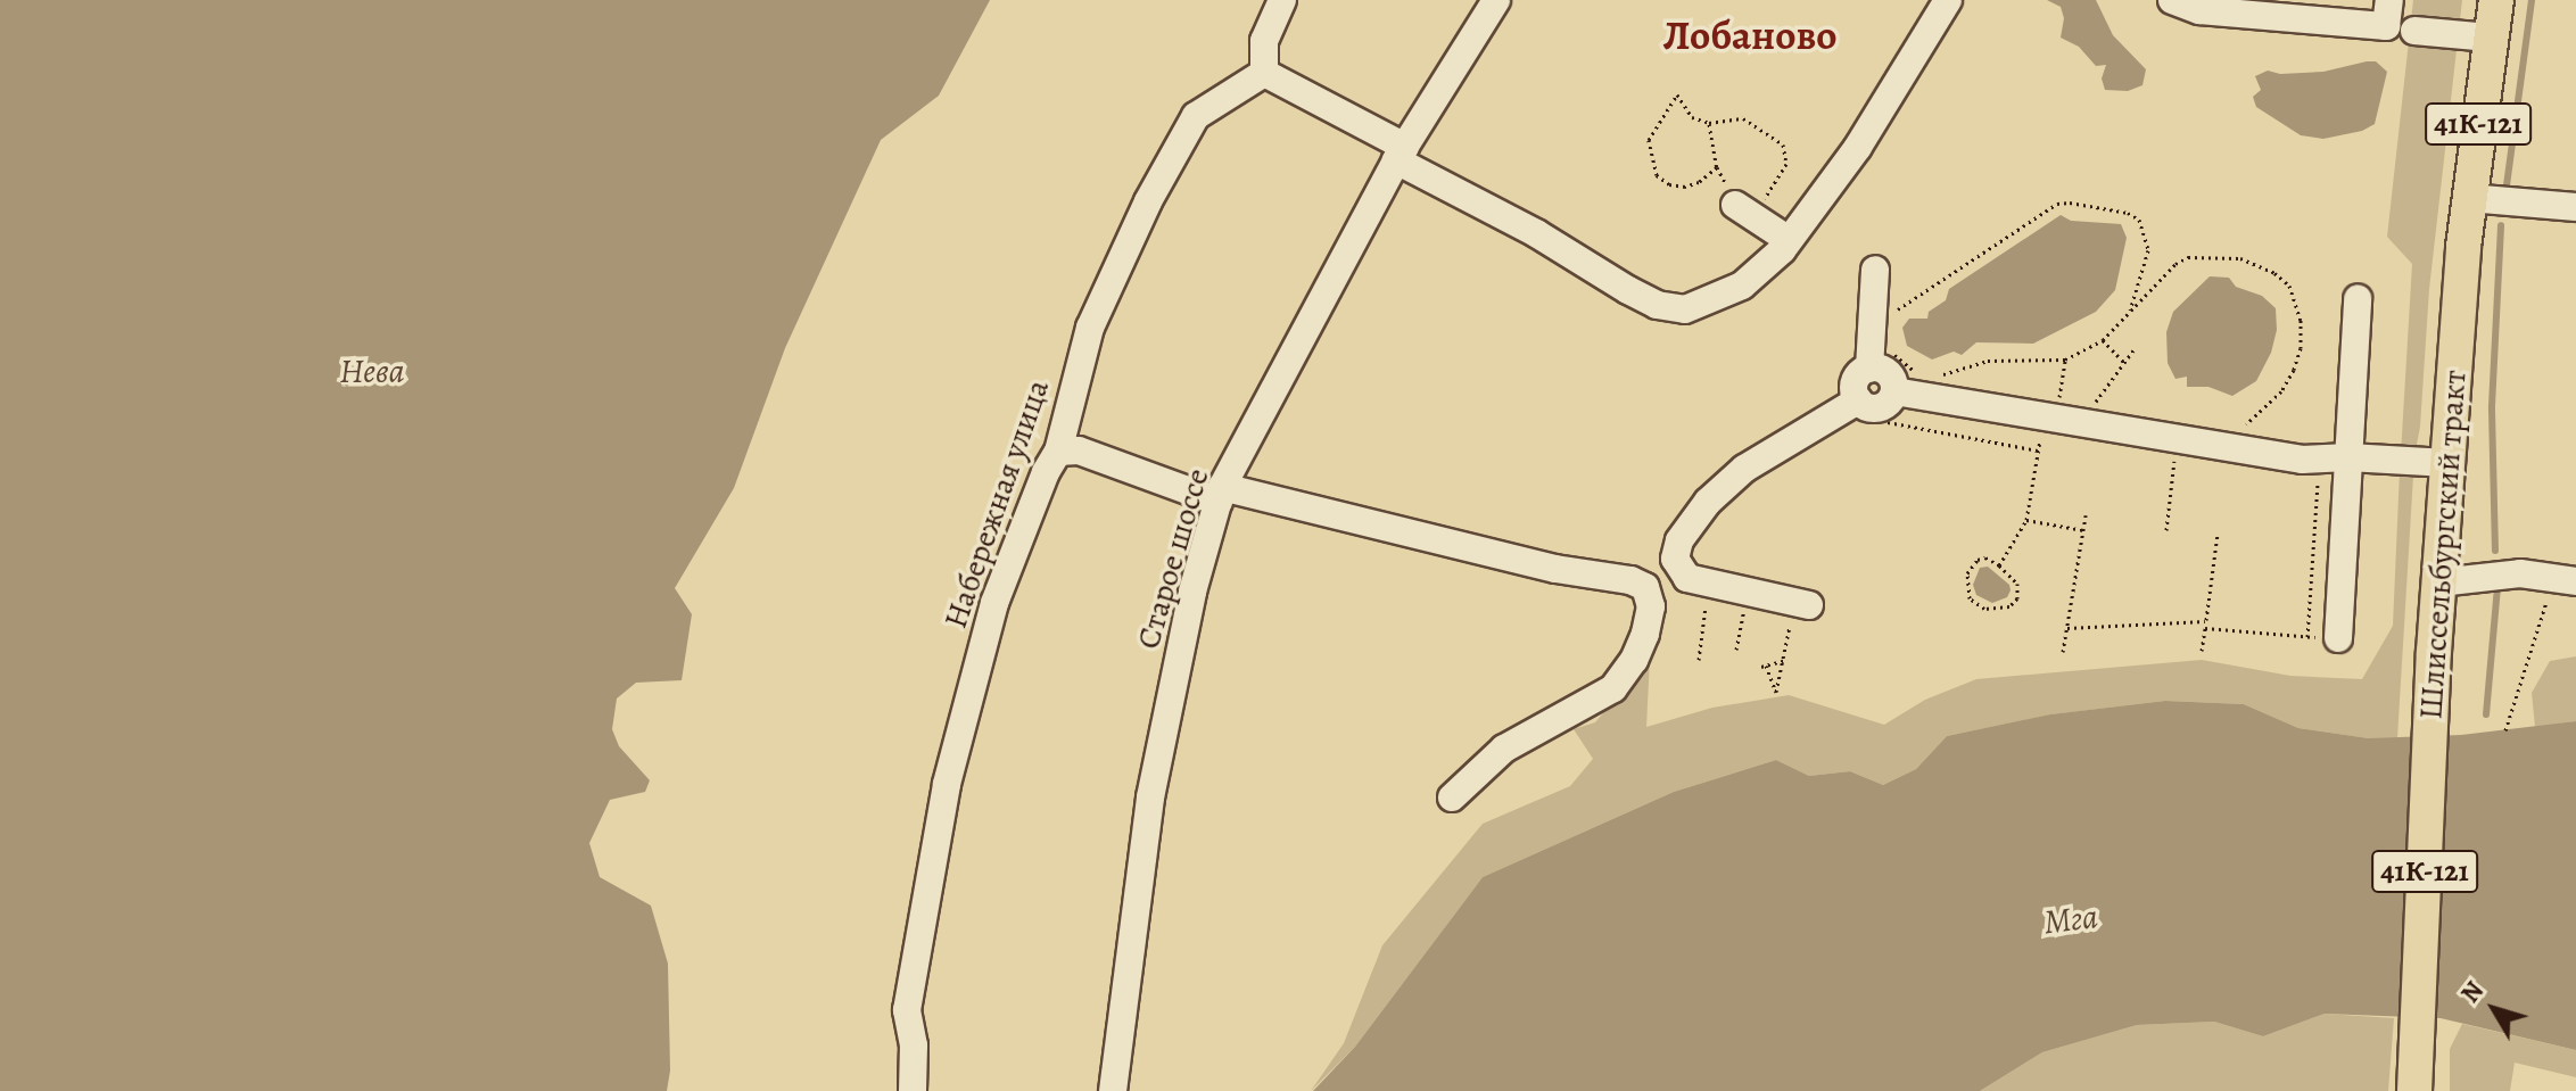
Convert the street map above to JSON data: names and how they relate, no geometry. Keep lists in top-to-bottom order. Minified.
{"streets":{"main road":["41К-121","Шлиссельбургский тракт"],"street":["Набережная улица","Старое шоссе"]},"districts":["Лобаново"],"water":["Нева","Мга"],"north":"top left"}
